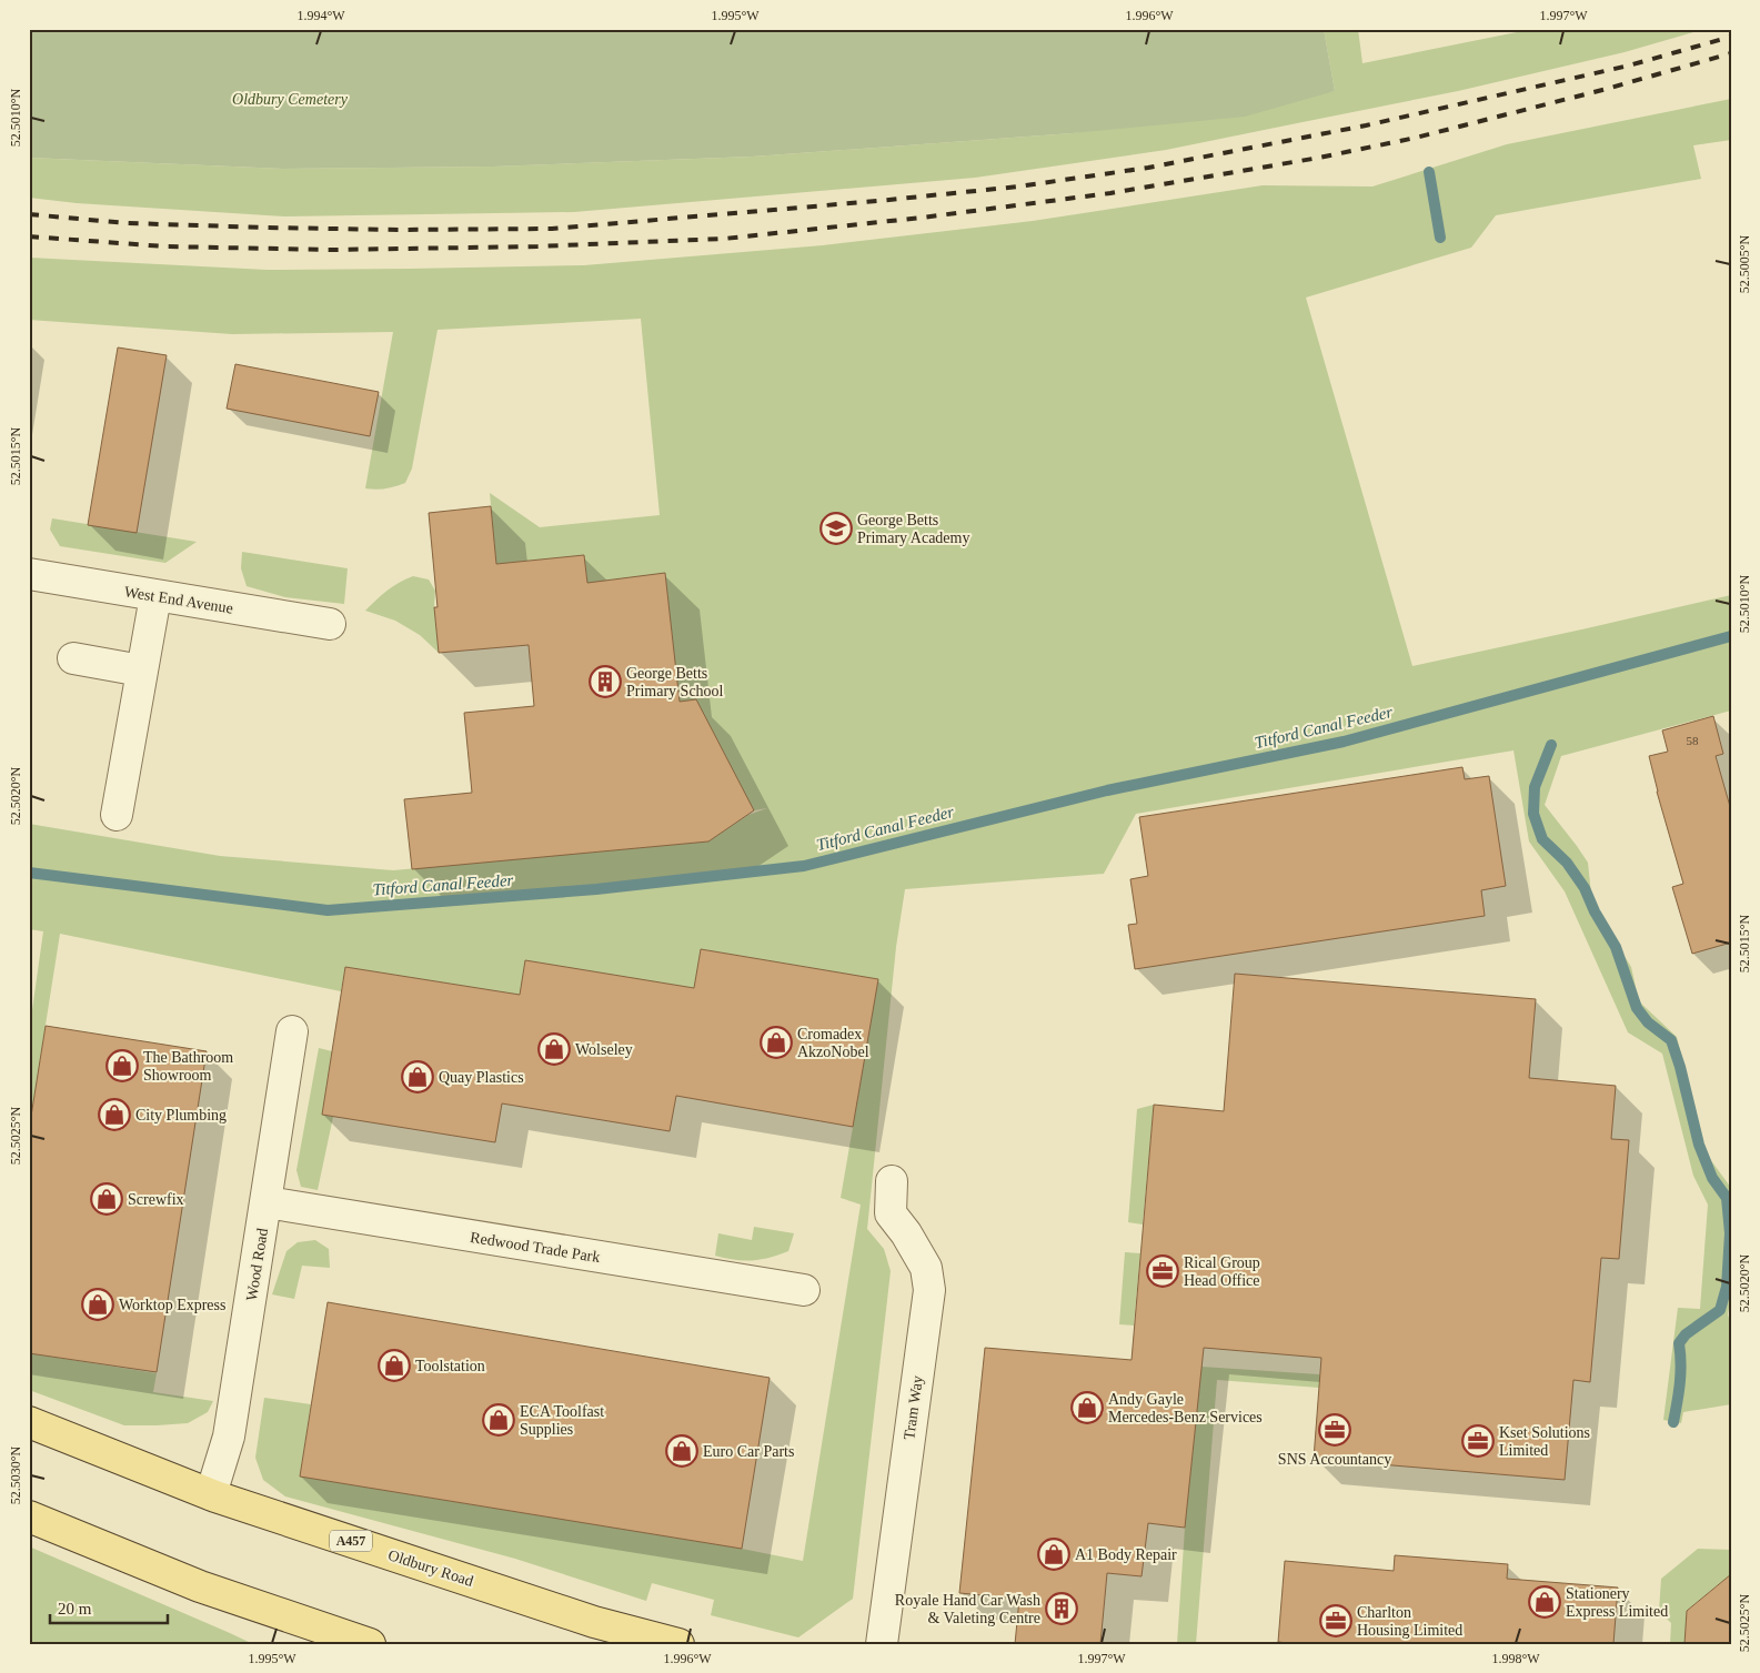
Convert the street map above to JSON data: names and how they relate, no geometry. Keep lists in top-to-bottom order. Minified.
{"streets":{"main road":["A457","Oldbury Road"],"street":["West End Avenue","Redwood Trade Park","Wood Road","Tram Way"]},"crossings":[["Redwood Trade Park","Wood Road"],["Wood Road","Oldbury Road"]],"water":["Titford Canal Feeder"],"parks":["Oldbury Cemetery"],"places":{"school or university":["George Betts Primary Academy"],"building":["George Betts Primary School","Royale Hand Car Wash & Valeting Centre"],"shop":["Cromadex AkzoNobel","Wolseley","The Bathroom Showroom","Quay Plastics","City Plumbing","Screwfix","Worktop Express","Toolstation","Andy Gayle Mercedes-Benz Services","ECA Toolfast Supplies","Euro Car Parts","A1 Body Repair","Stationery Express Limited"],"office":["Rical Group Head Office","SNS Accountancy","Kset Solutions Limited","Charlton Housing Limited"]},"house_numbers":["58"],"scale_bar":"20 m","coordinates":["1.994°W","1.995°W","1.996°W","1.997°W","52.5010°N","52.5005°N","52.5015°N","52.5020°N","52.5025°N","52.5030°N","1.998°W"]}
